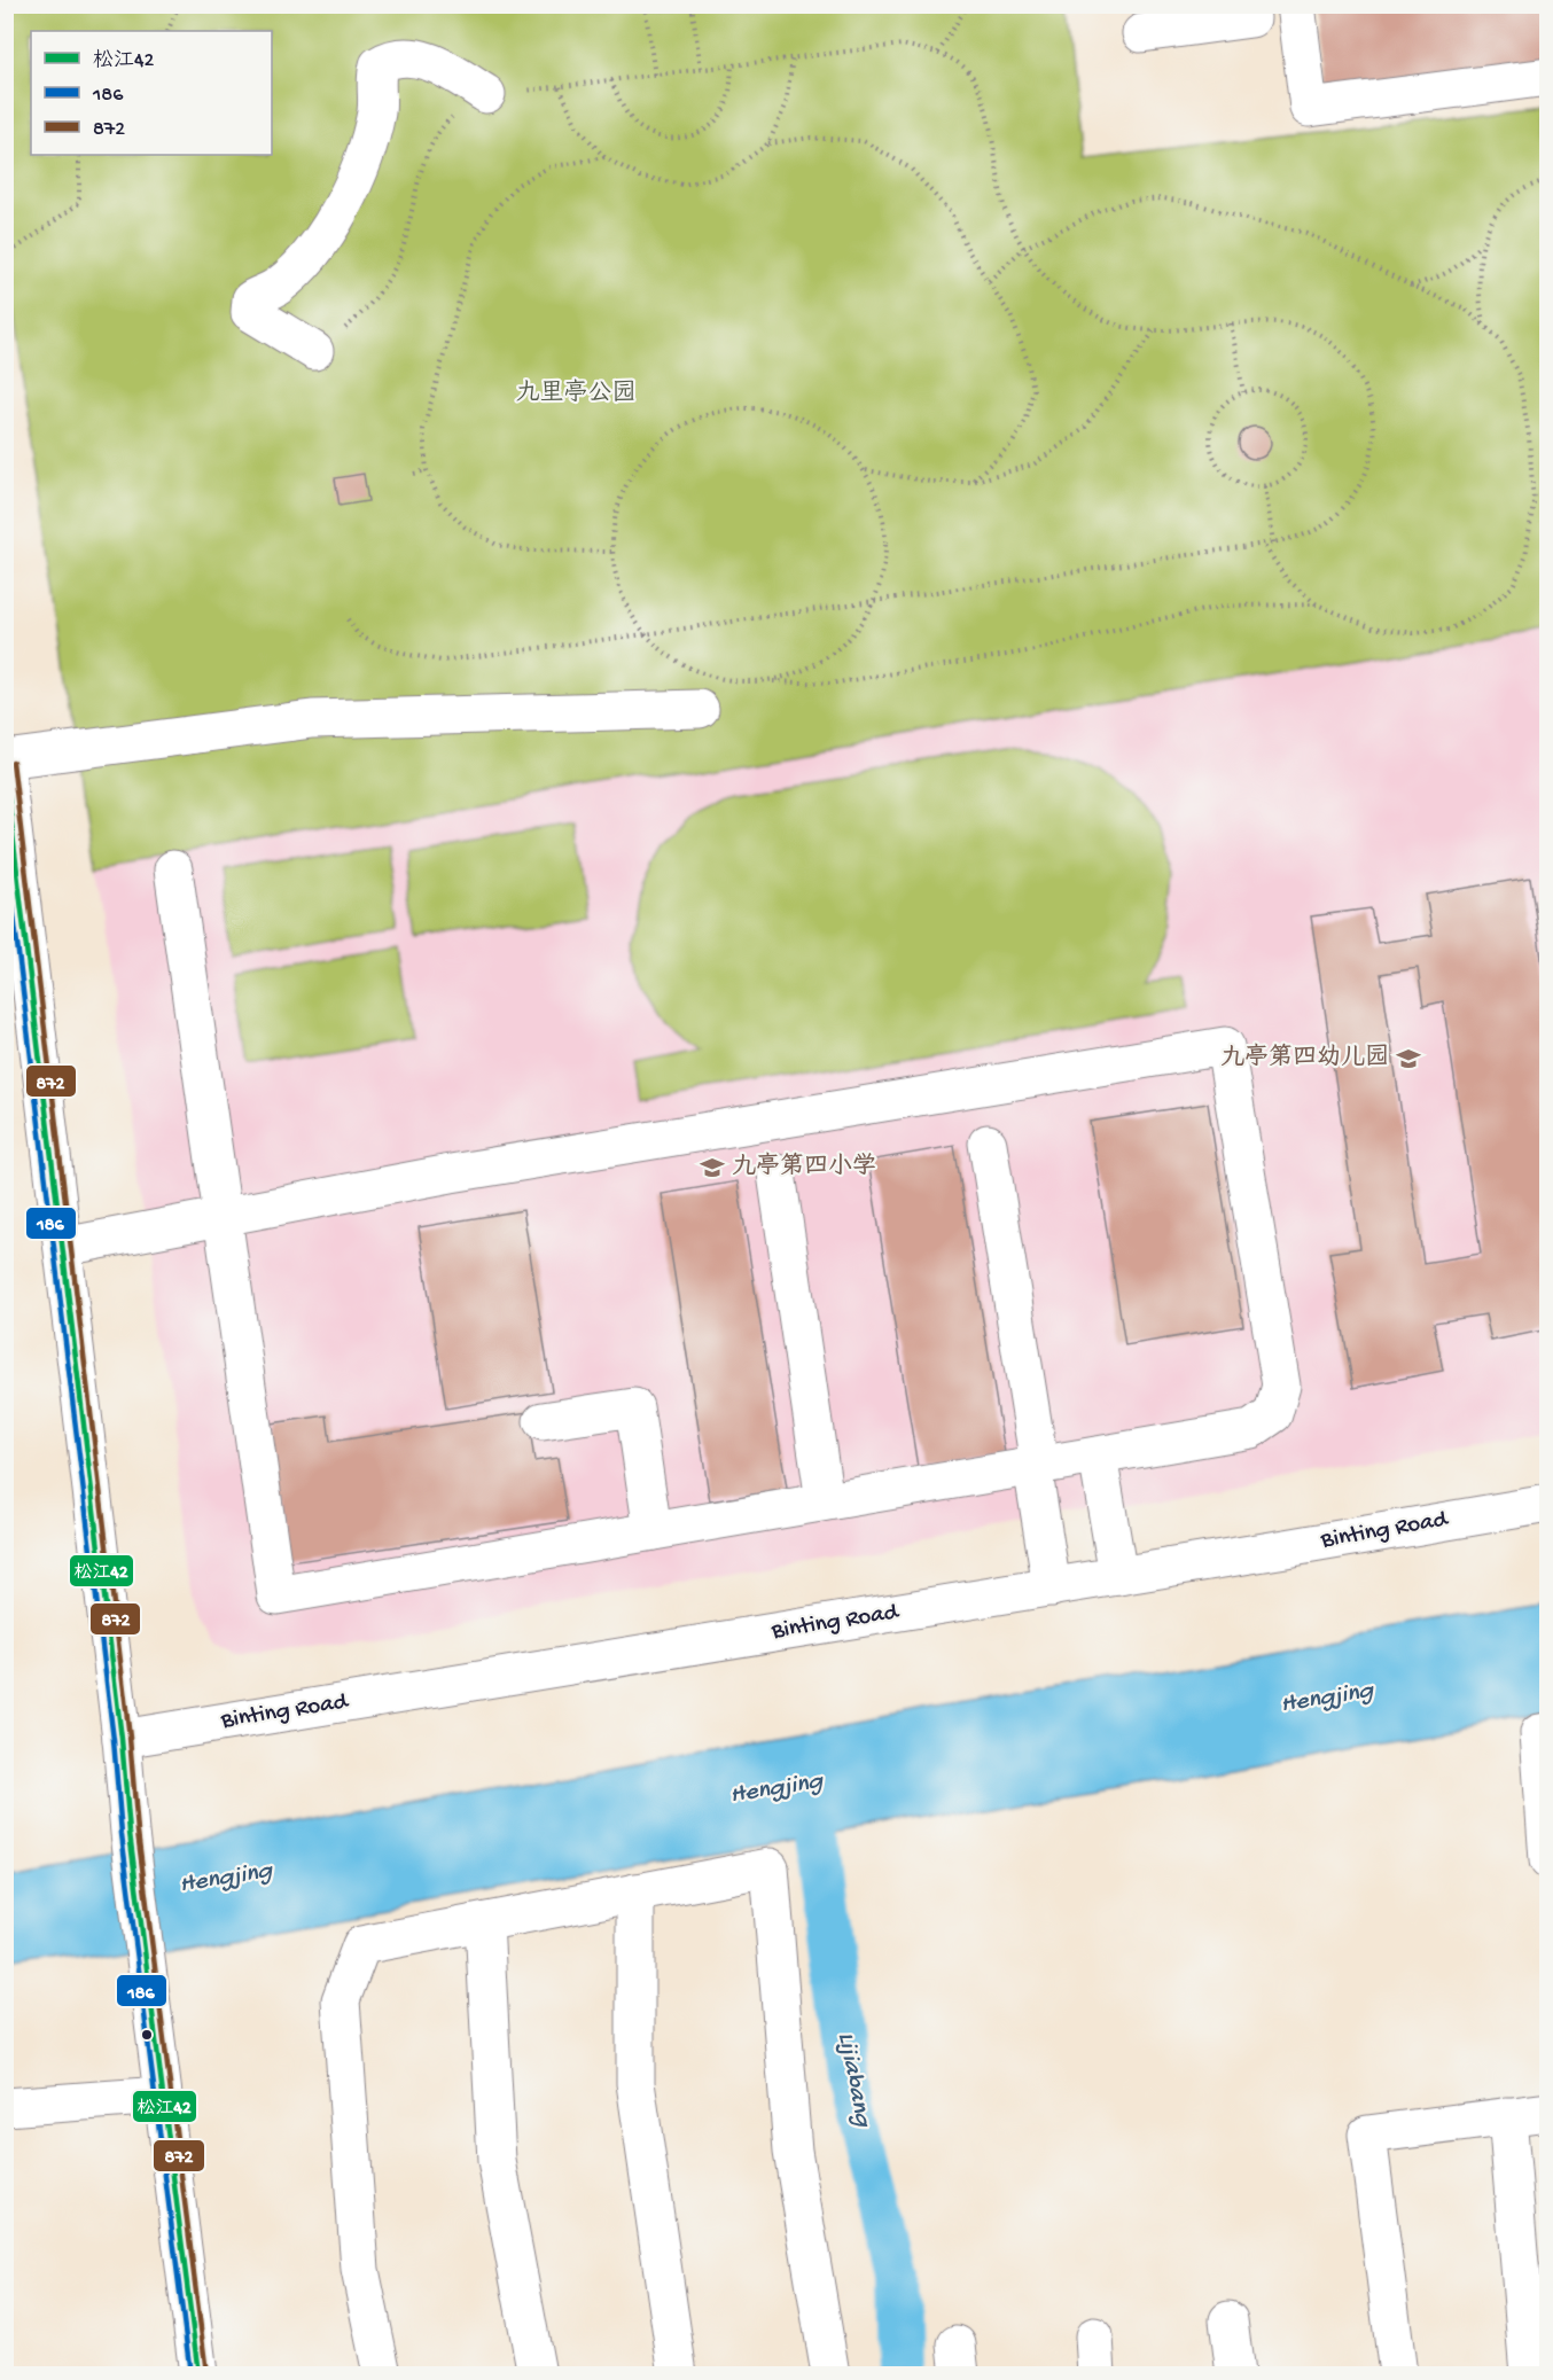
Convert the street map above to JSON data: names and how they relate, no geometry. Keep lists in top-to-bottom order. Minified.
{"streets":{"street":["Binting Road"]},"water":["Hengjing","Lijiabang"],"parks":["九里亭公园"],"places":{"school or university":["九亭第四幼儿园","九亭第四小学"]},"lines":["transit line 872","transit line 松江42","transit line 186"],"legend":["松江42","186","872"]}
